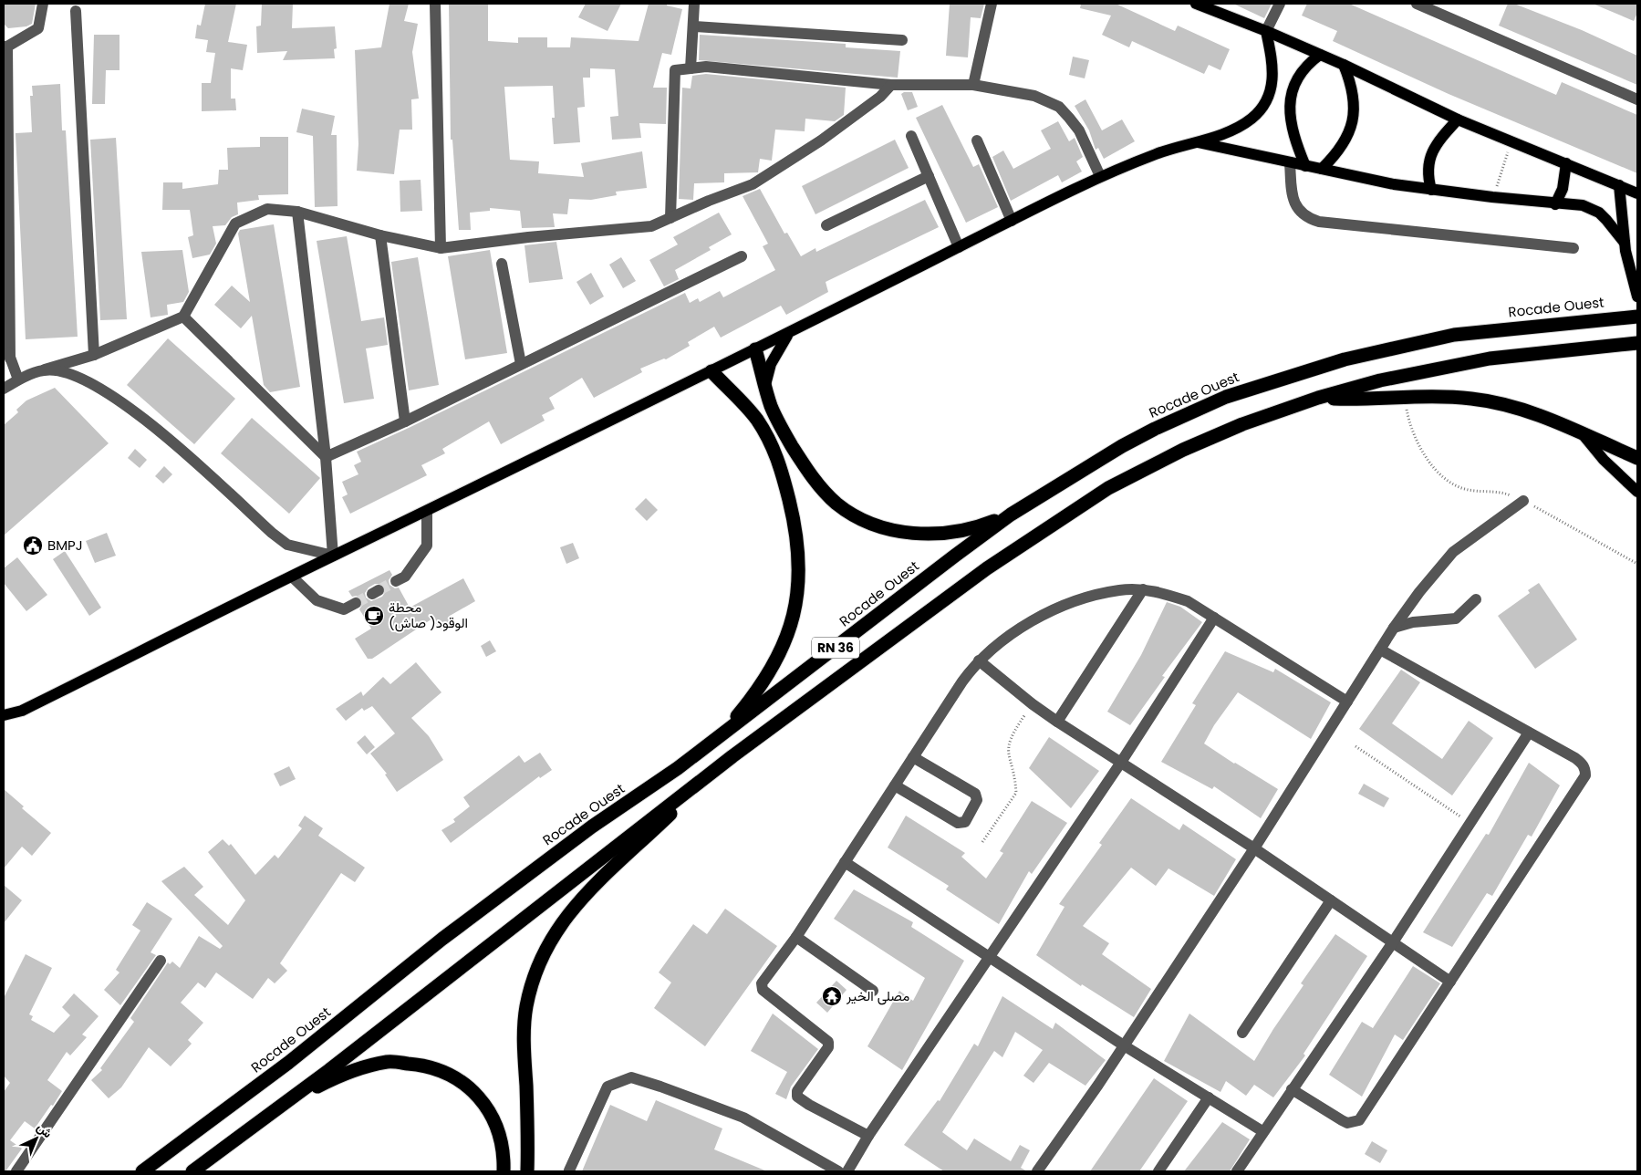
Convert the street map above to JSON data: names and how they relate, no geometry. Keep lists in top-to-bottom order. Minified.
{"streets":{"highway":["Rocade Ouest","RN 36"]},"places":{"public building":["BMPJ"],"cafe":["محطة الوقود( صاش)"],"temple":["مصلى الخير"]},"north":"top right"}
